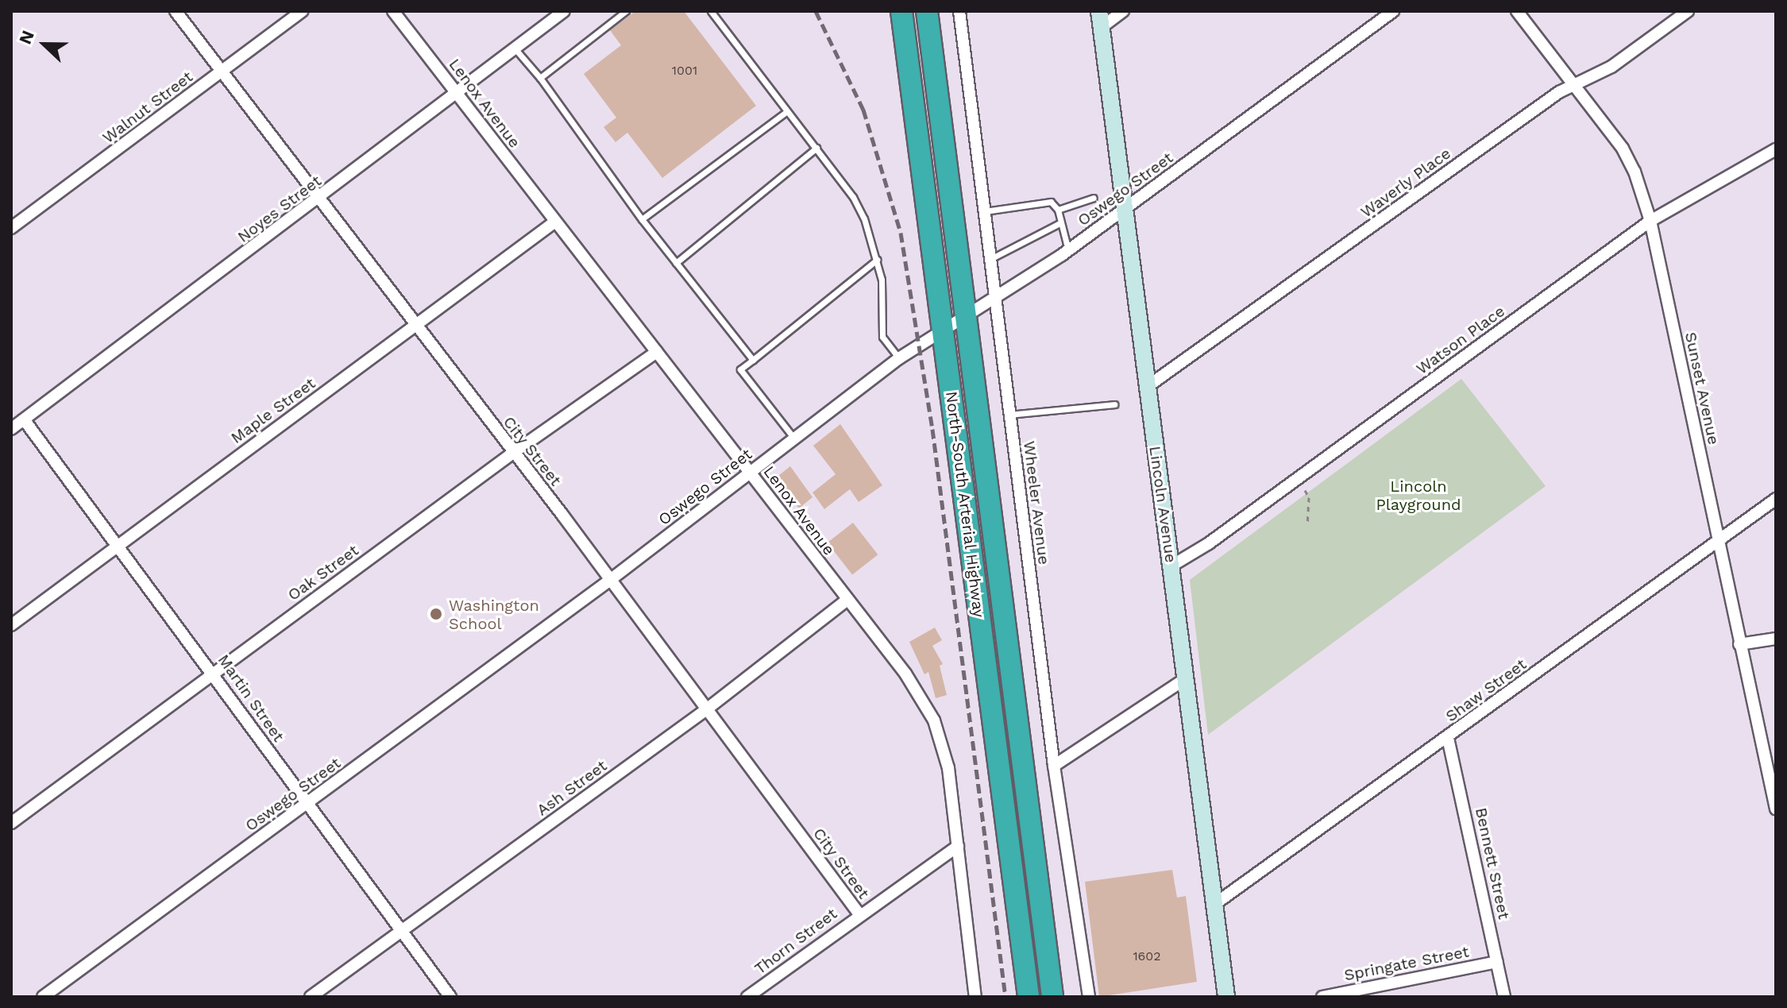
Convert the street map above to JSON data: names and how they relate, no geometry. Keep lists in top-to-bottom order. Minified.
{"streets":{"highway":["North-South Arterial Highway"],"street":["Lenox Avenue","Walnut Street","Waverly Place","Oswego Street","Noyes Street","Watson Place","Sunset Avenue","Maple Street","City Street","Wheeler Avenue","Lincoln Avenue","Oak Street","Shaw Street","Martin Street","Ash Street","Bennett Street","Thorn Street","Springate Street"]},"crossings":[["Lenox Avenue","Oswego Street"],["Lenox Avenue","Noyes Street"],["Lenox Avenue","Maple Street"],["Lenox Avenue","Oak Street"],["Lenox Avenue","Ash Street"],["Lenox Avenue","Thorn Street"],["Walnut Street","City Street"],["Waverly Place","Sunset Avenue"],["Waverly Place","Lincoln Avenue"],["Oswego Street","City Street"],["Oswego Street","Wheeler Avenue"],["Oswego Street","North-South Arterial Highway"],["Oswego Street","Lincoln Avenue"],["Oswego Street","Martin Street"],["Noyes Street","City Street"],["Noyes Street","Martin Street"],["Watson Place","Sunset Avenue"],["Watson Place","Lincoln Avenue"],["Sunset Avenue","Shaw Street"],["Maple Street","City Street"],["Maple Street","Martin Street"],["City Street","Oak Street"],["City Street","Ash Street"],["City Street","Thorn Street"],["Lincoln Avenue","Shaw Street"],["Oak Street","Martin Street"],["Shaw Street","Bennett Street"],["Martin Street","Ash Street"],["Bennett Street","Springate Street"]],"parks":["Lincoln Playground"],"places":["Washington School"],"house_numbers":["1001","1602"],"north":"left"}
